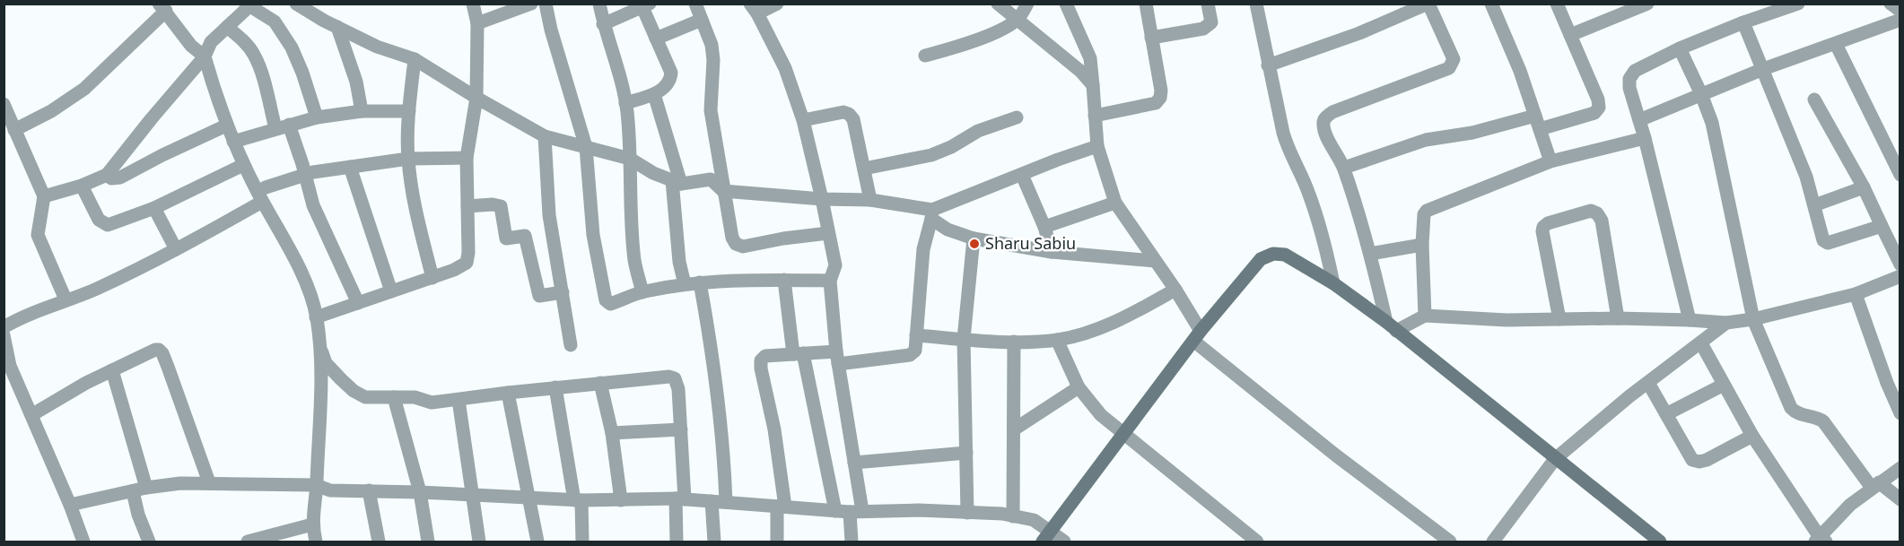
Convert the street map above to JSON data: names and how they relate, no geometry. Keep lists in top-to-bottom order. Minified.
{"places":["Sharu Sabiu"]}
